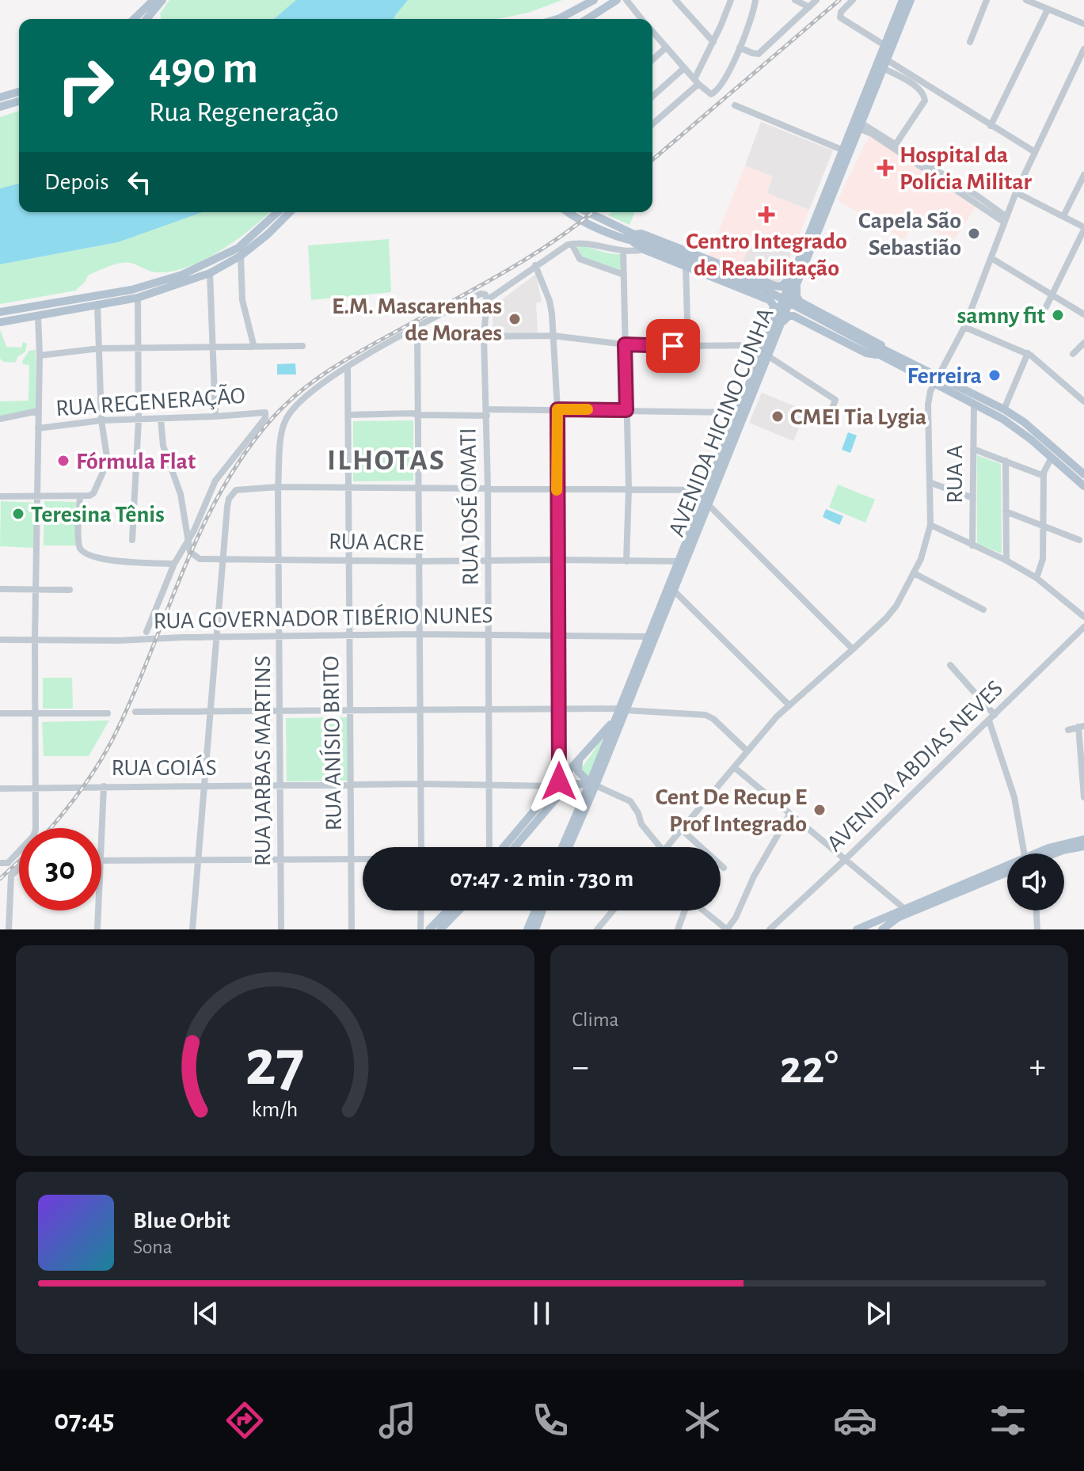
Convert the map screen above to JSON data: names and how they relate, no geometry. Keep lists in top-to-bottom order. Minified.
{"streets":{"main road":["AVENIDA HIGINO CUNHA"],"street":["RUA REGENERAÇÃO","RUA A","RUA JOSÉ OMATI","RUA ACRE","RUA GOVERNADOR TIBÉRIO NUNES","RUA ANÍSIO BRITO","RUA JARBAS MARTINS","AVENIDA ABDIAS NEVES","RUA GOIÁS"]},"crossings":[["RUA REGENERAÇÃO","RUA ACRE"],["AVENIDA HIGINO CUNHA","RUA ACRE"],["AVENIDA HIGINO CUNHA","RUA GOVERNADOR TIBÉRIO NUNES"],["RUA JOSÉ OMATI","RUA ACRE"],["RUA JOSÉ OMATI","RUA GOVERNADOR TIBÉRIO NUNES"],["RUA JOSÉ OMATI","RUA JARBAS MARTINS"],["RUA JOSÉ OMATI","RUA GOIÁS"],["RUA ACRE","RUA ANÍSIO BRITO"],["RUA ACRE","RUA JARBAS MARTINS"],["RUA GOVERNADOR TIBÉRIO NUNES","RUA ANÍSIO BRITO"],["RUA GOVERNADOR TIBÉRIO NUNES","RUA JARBAS MARTINS"],["RUA ANÍSIO BRITO","RUA JARBAS MARTINS"],["RUA ANÍSIO BRITO","RUA GOIÁS"],["RUA JARBAS MARTINS","RUA GOIÁS"]],"districts":["ILHOTAS"],"places":{"health":["Hospital da Polícia Militar","Centro Integrado de Reabilitação"],"other":["Capela São Sebastião","samny fit","E.M. Mascarenhas de Moraes","Ferreira","CMEI Tia Lygia","Fórmula Flat","Teresina Tênis","Cent De Recup E Prof Integrado"]},"page":{"turn":["490 m","Rua Regeneração"],"then":"Depois","limit":"30","trip":"07:47 · 2 min · 730 m","tile":"Clima","heat":["−","22°","+"],"song":["Blue Orbit","Sona"],"tabs":"07:45","gauge":["27","km/h"]}}
